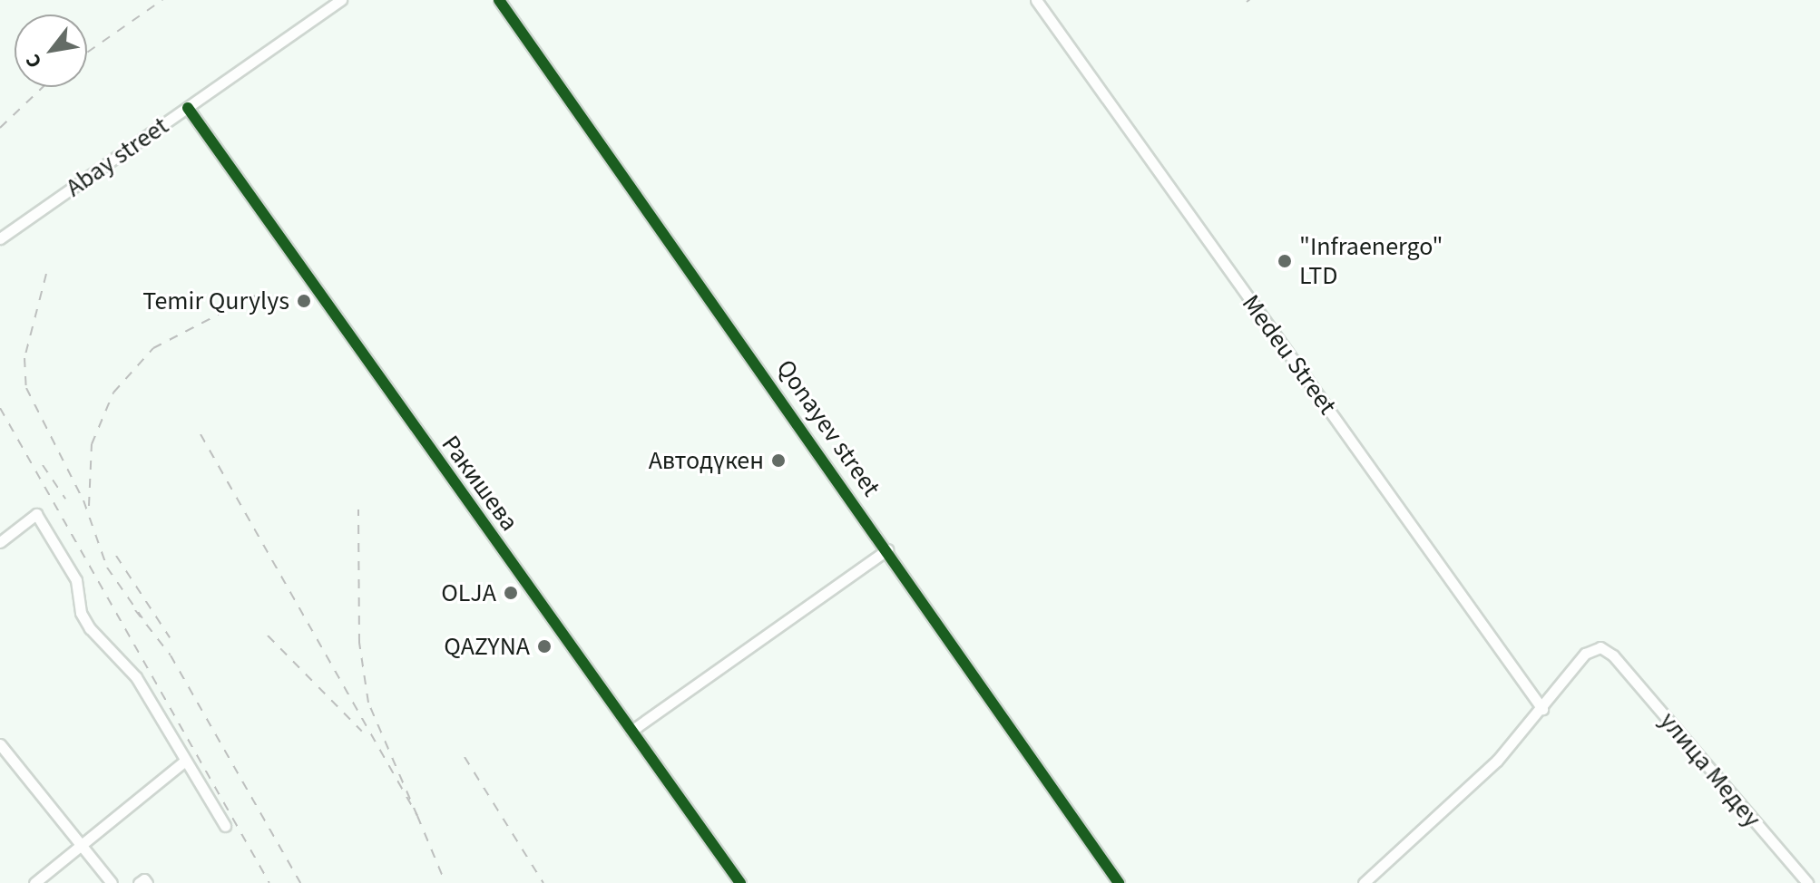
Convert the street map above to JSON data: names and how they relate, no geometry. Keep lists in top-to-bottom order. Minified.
{"streets":{"street":["Abay street","Medeu Street","Qonayev street","Ракишева","улица Медеу"]},"crossings":[["Abay street","Ракишева"],["Medeu Street","улица Медеу"]],"places":["\"Infraenergo\" LTD","Temir Qurylys","Автодүкен","OLJA","QAZYNA"],"north":"bottom left"}
